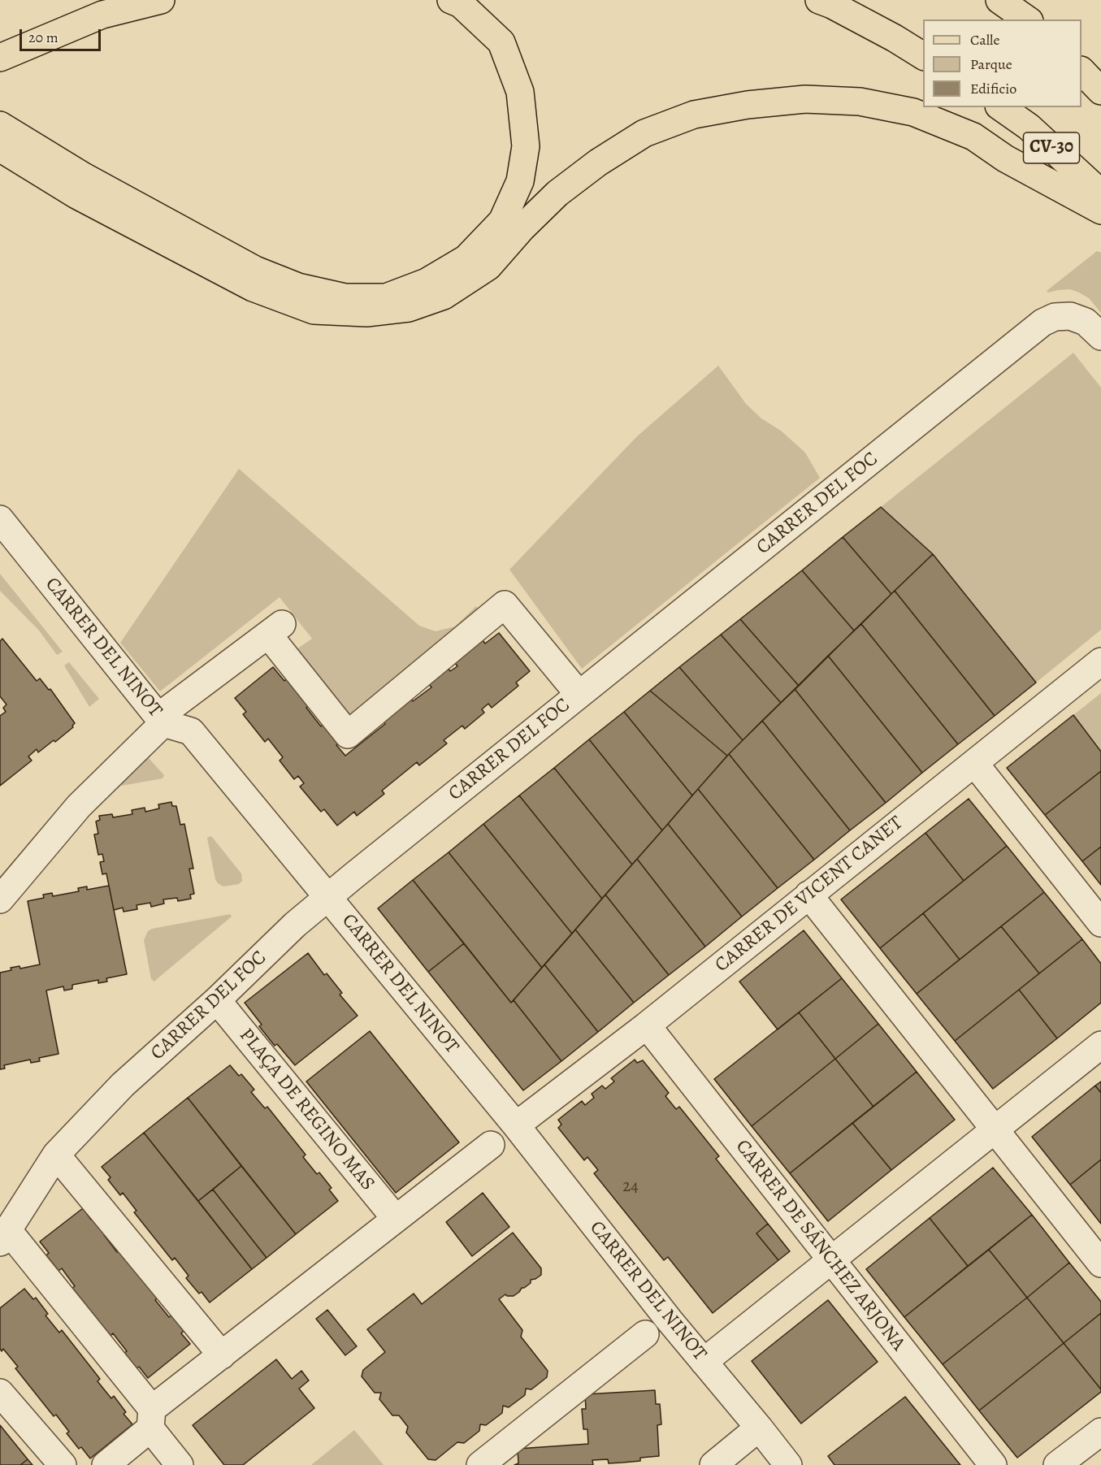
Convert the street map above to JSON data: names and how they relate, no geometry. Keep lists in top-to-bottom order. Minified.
{"streets":{"main road":["CV-30"],"street":["CARRER DEL FOC","CARRER DEL NINOT","CARRER DE VICENT CANET","PLAÇA DE REGINO MAS","CARRER DE SÁNCHEZ ARJONA"]},"crossings":[["CARRER DEL FOC","CARRER DEL NINOT"],["CARRER DEL FOC","PLAÇA DE REGINO MAS"],["CARRER DEL NINOT","CARRER DE VICENT CANET"],["CARRER DE VICENT CANET","CARRER DE SÁNCHEZ ARJONA"]],"house_numbers":["24"],"legend":["Calle","Parque","Edificio"],"scale_bar":"20 m"}
